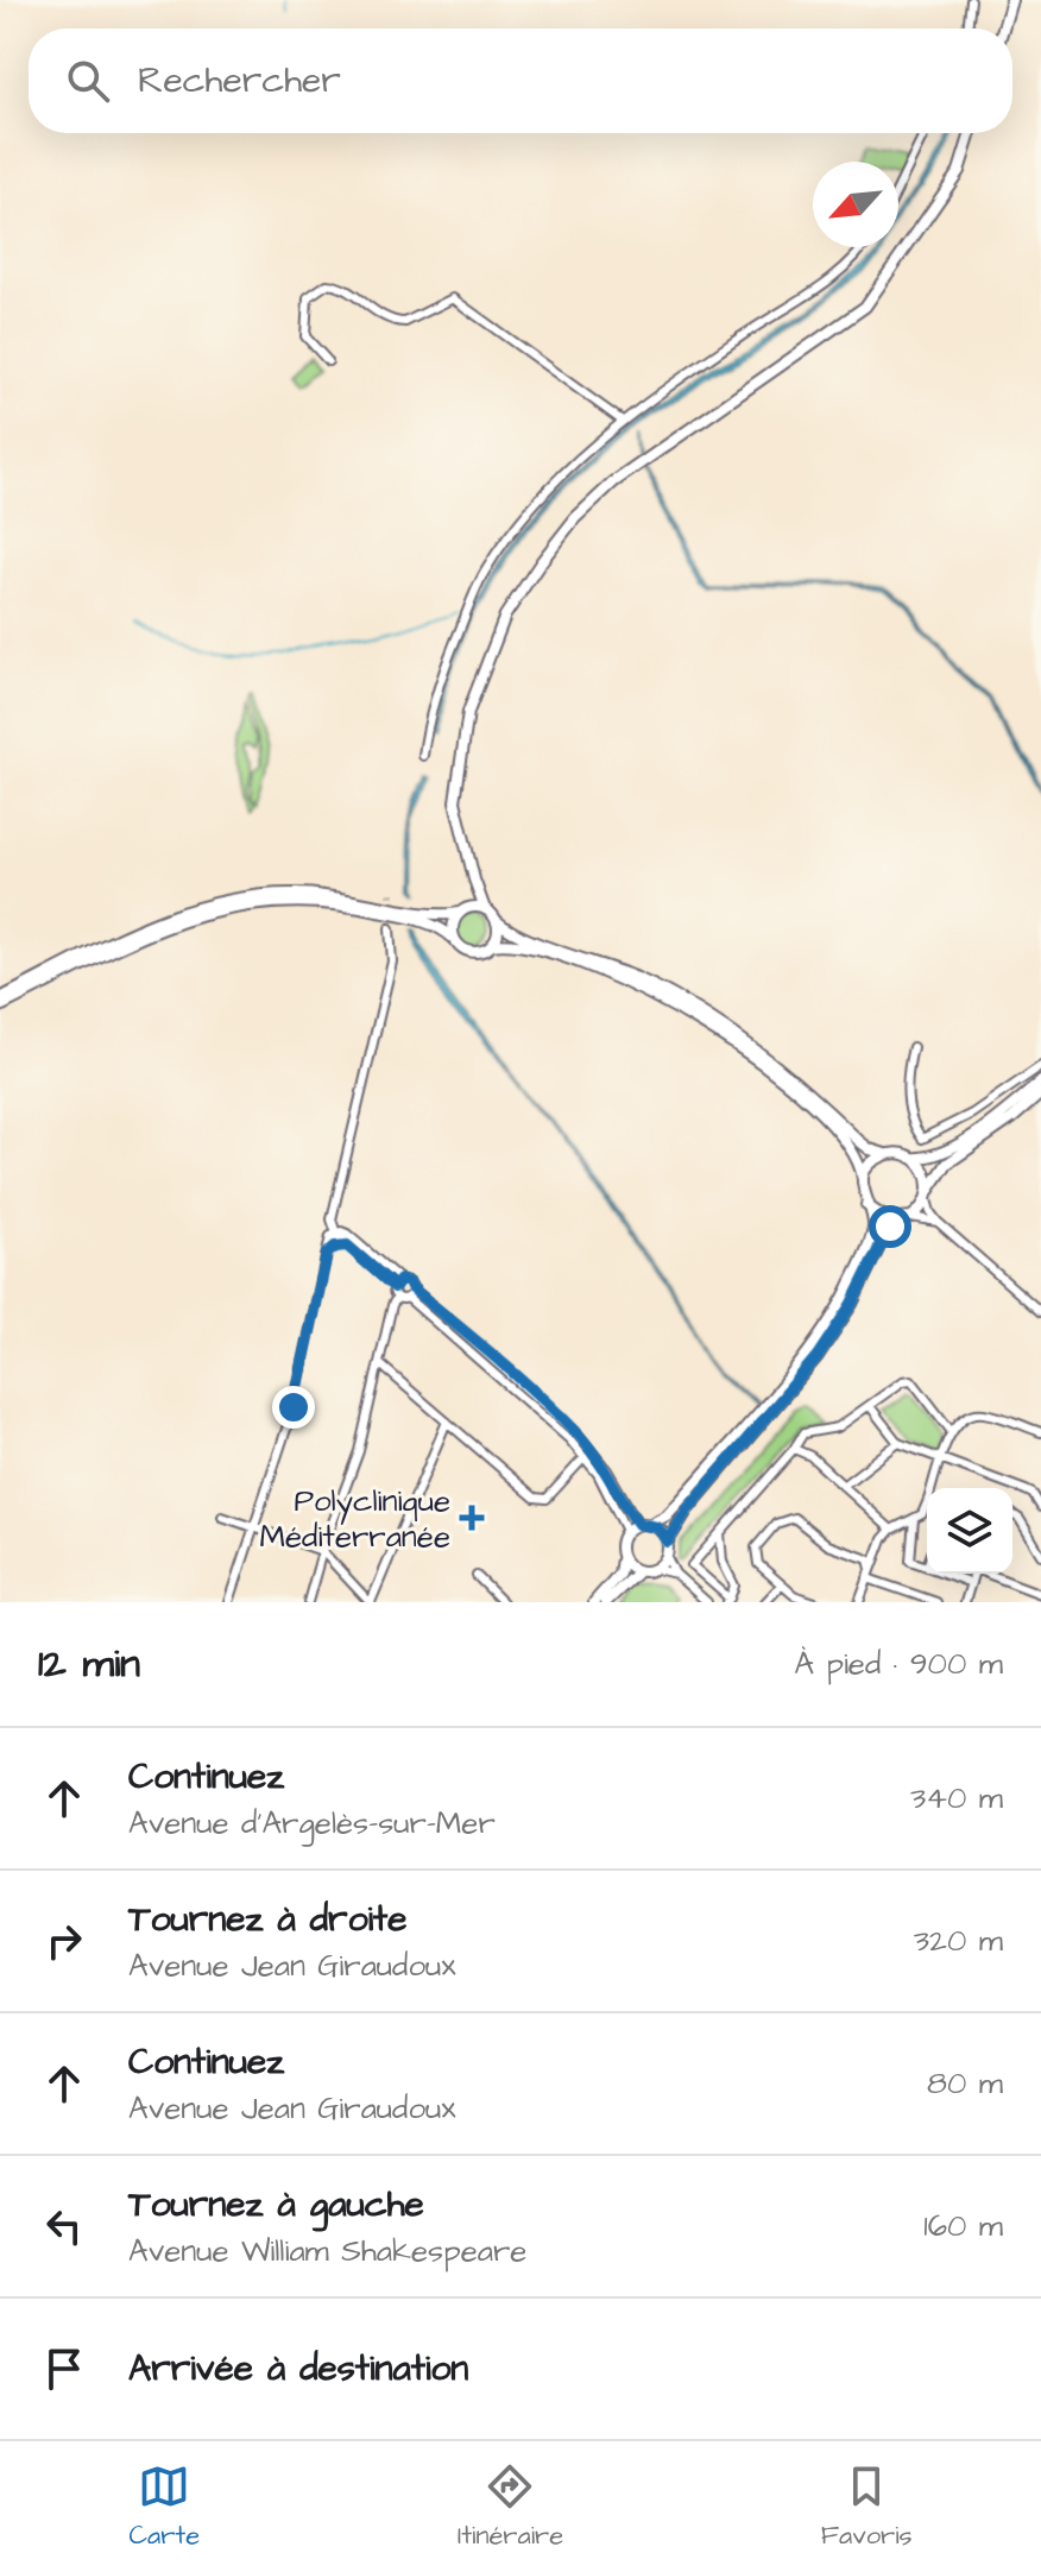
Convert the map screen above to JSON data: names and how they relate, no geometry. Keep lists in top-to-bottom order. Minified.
{"places":{"health":["Polyclinique Méditerranée"]},"north":"bottom left","page":{"search":"Rechercher","heading":["12 min","À pied · 900 m"],"list":[["Continuez","Avenue d'Argelès-sur-Mer","340 m"],["Tournez à droite","Avenue Jean Giraudoux","320 m"],["Continuez","Avenue Jean Giraudoux","80 m"],["Tournez à gauche","Avenue William Shakespeare","160 m"],"Arrivée à destination"],"nav":["Carte","Itinéraire","Favoris"]}}
